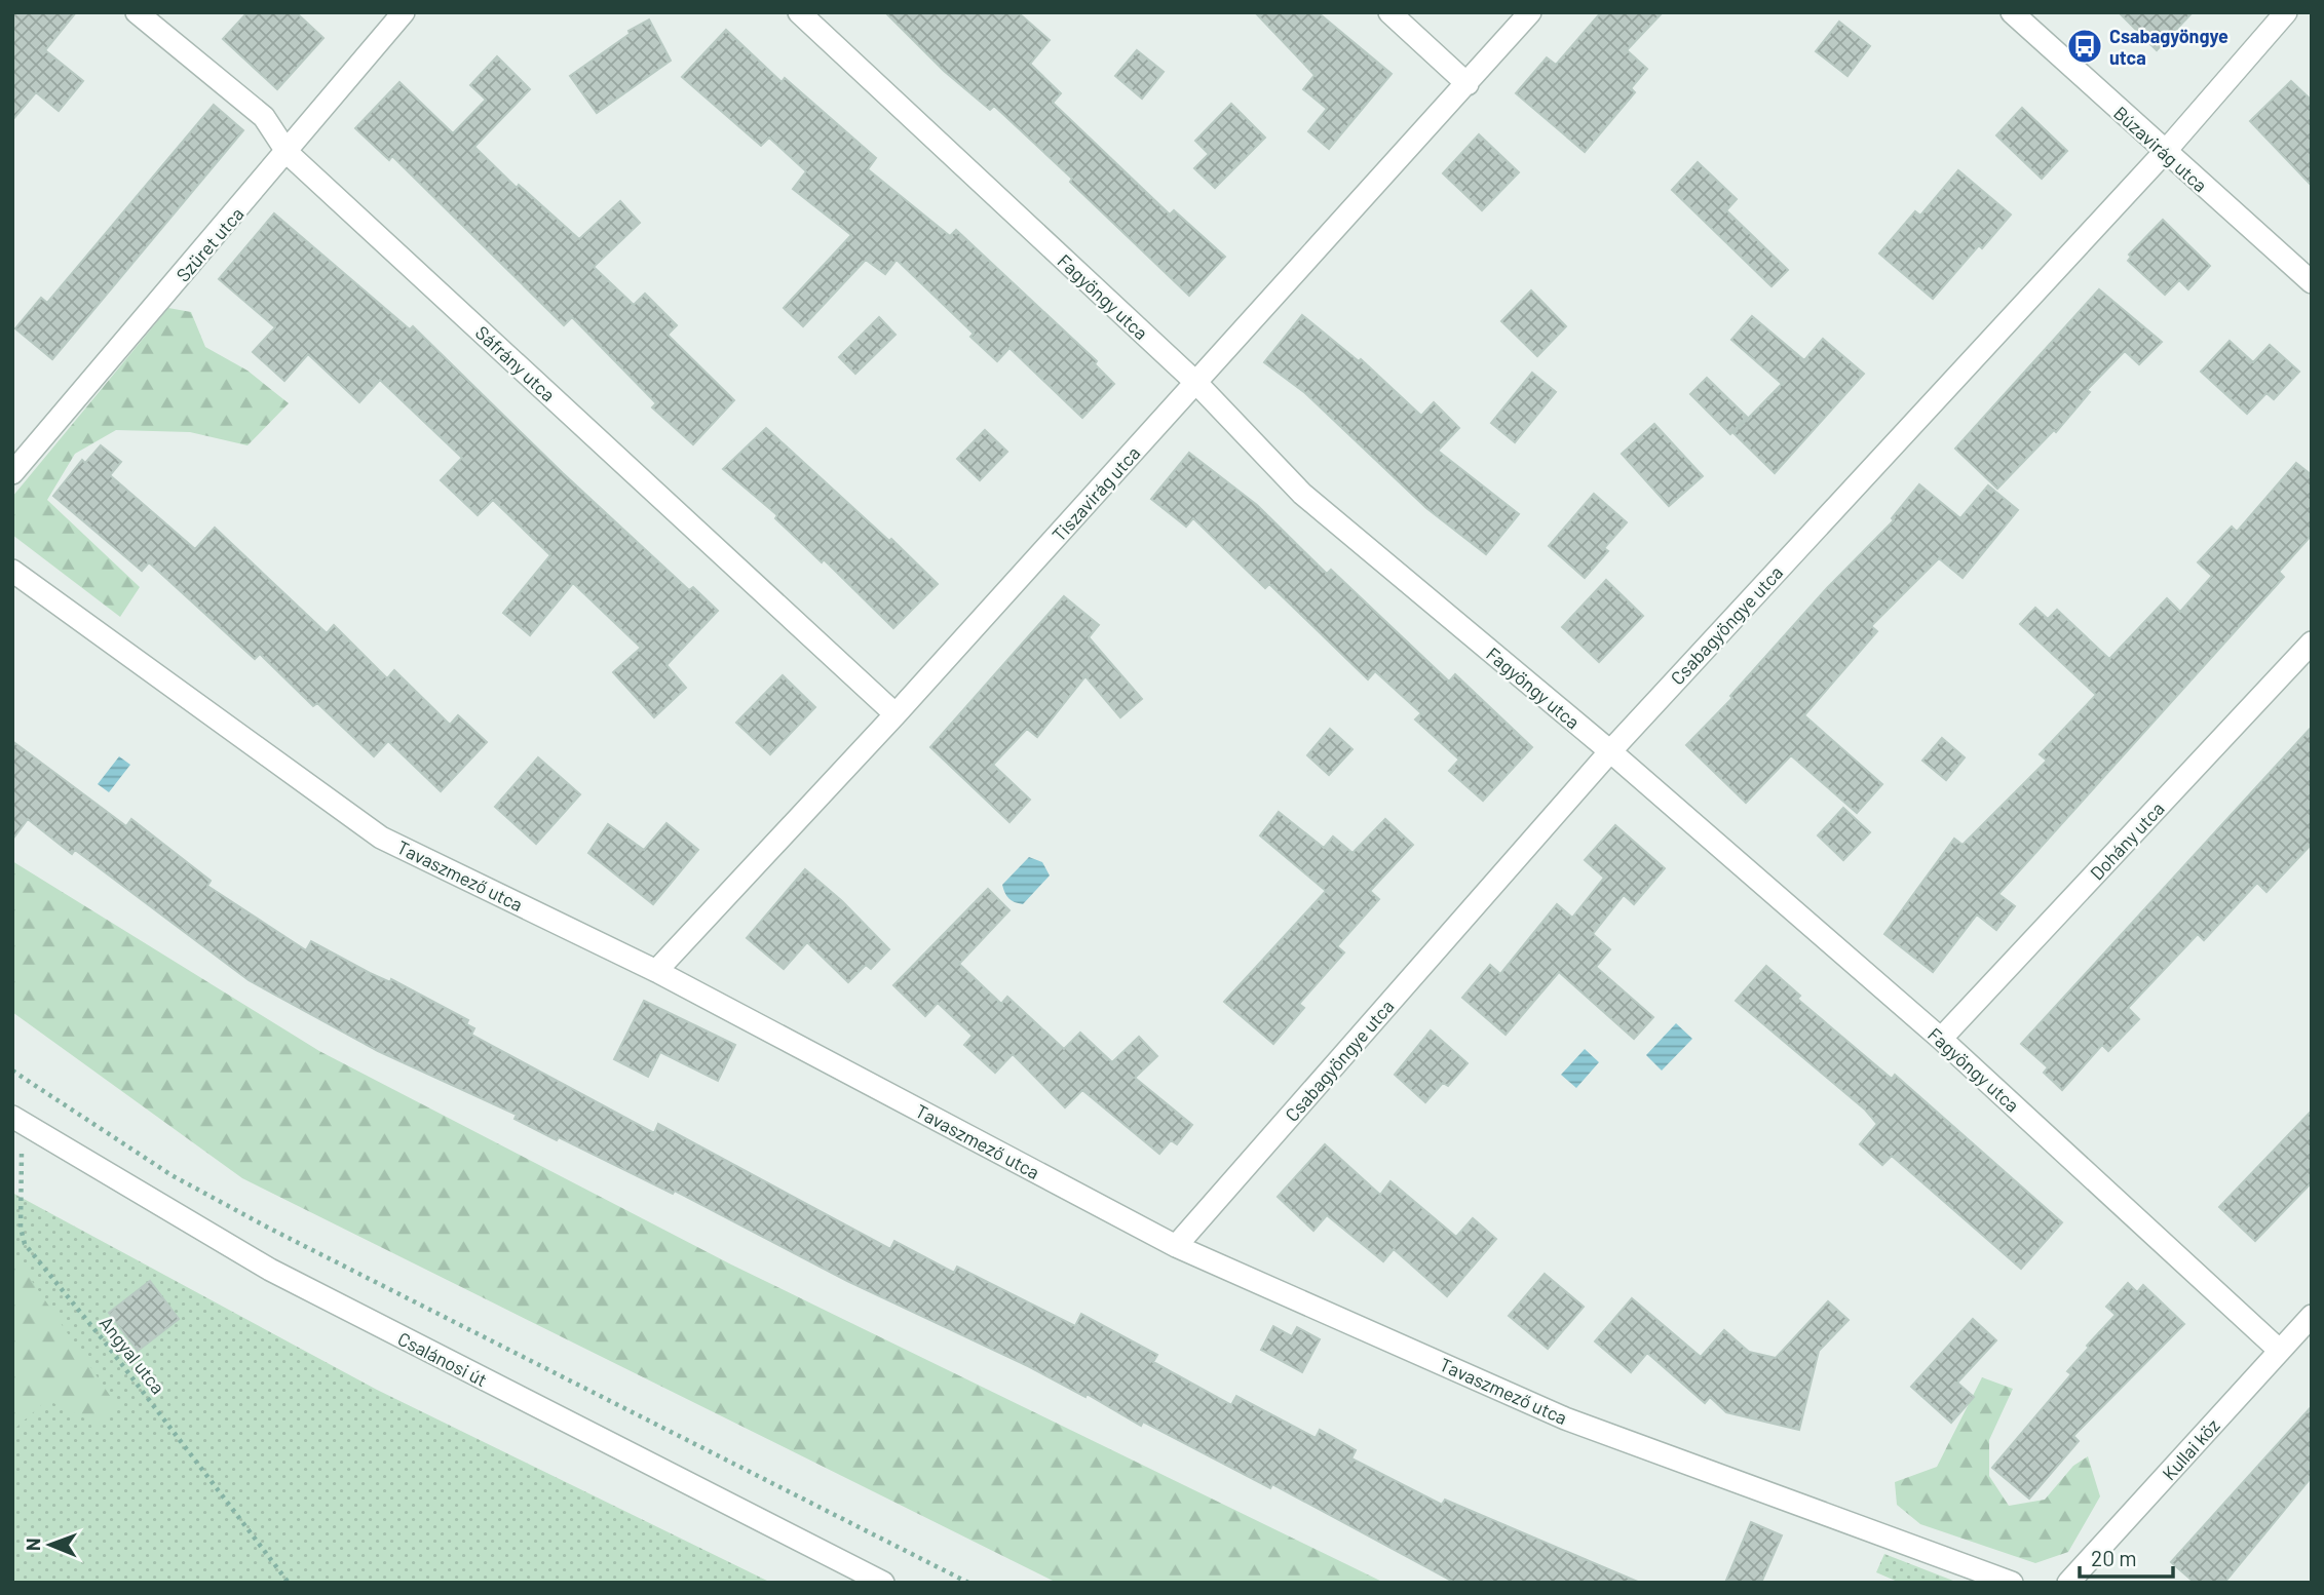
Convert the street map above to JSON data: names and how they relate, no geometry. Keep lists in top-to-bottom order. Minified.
{"streets":{"street":["Búzavirág utca","Szüret utca","Fagyöngy utca","Sáfrány utca","Tiszavirág utca","Csabagyöngye utca","Dohány utca","Tavaszmező utca","Csalánosi út","Kullai köz"],"path":["Angyal utca"]},"crossings":[["Búzavirág utca","Csabagyöngye utca"],["Szüret utca","Sáfrány utca"],["Fagyöngy utca","Tiszavirág utca"],["Fagyöngy utca","Csabagyöngye utca"],["Fagyöngy utca","Dohány utca"],["Fagyöngy utca","Kullai köz"],["Sáfrány utca","Tiszavirág utca"],["Tiszavirág utca","Tavaszmező utca"],["Csabagyöngye utca","Tavaszmező utca"],["Angyal utca","Csalánosi út"]],"places":{"bus stop":["Csabagyöngye utca"]},"scale_bar":"20 m","north":"left"}
